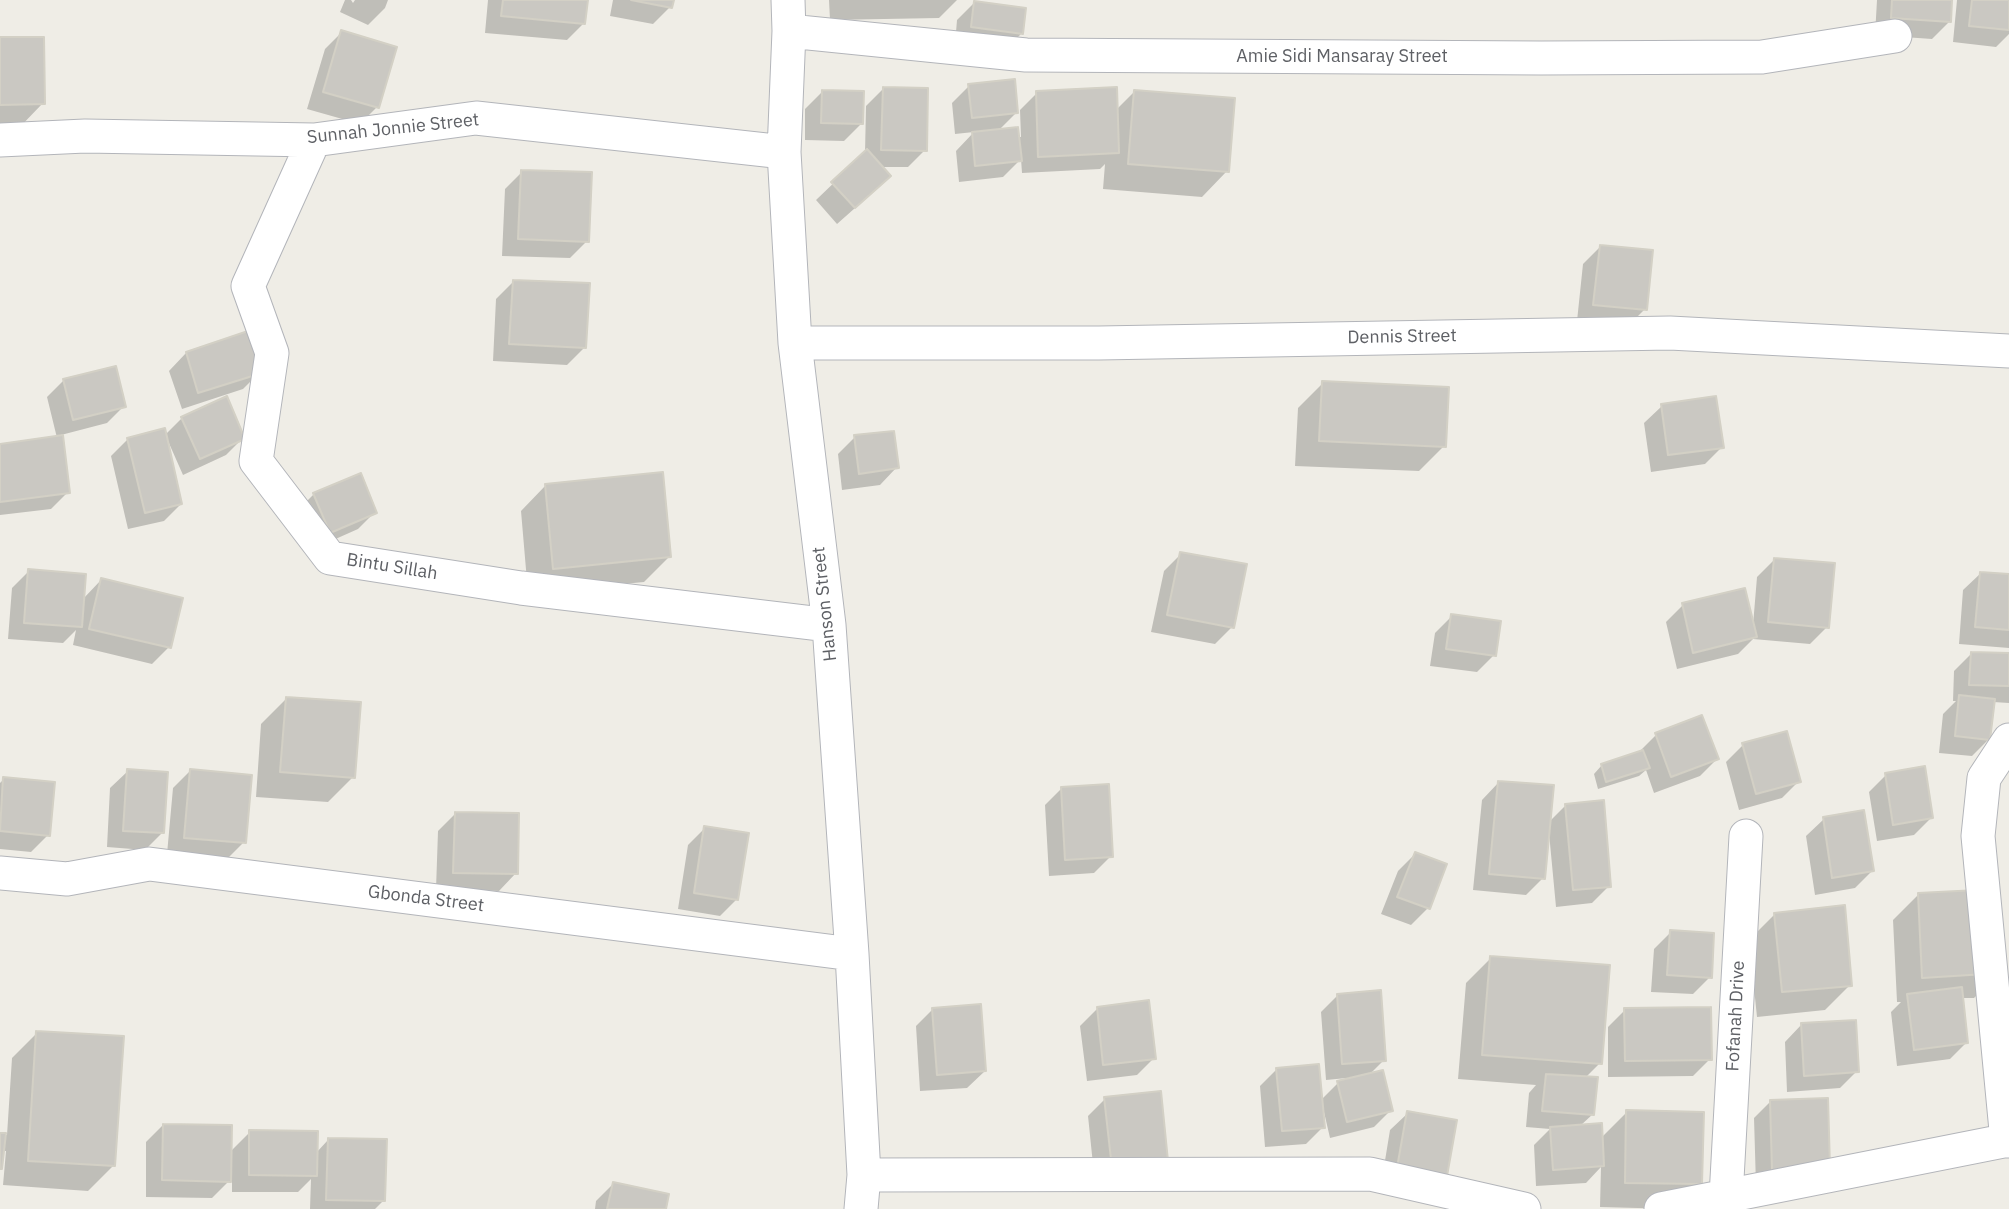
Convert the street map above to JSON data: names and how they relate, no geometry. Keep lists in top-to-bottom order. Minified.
{"streets":{"street":["Amie Sidi Mansaray Street","Sunnah Jonnie Street","Dennis Street","Bintu Sillah","Hanson Street","Gbonda Street","Fofanah Drive"]},"crossings":[["Amie Sidi Mansaray Street","Hanson Street"],["Sunnah Jonnie Street","Bintu Sillah"],["Sunnah Jonnie Street","Hanson Street"],["Dennis Street","Hanson Street"],["Bintu Sillah","Hanson Street"],["Hanson Street","Gbonda Street"]]}
